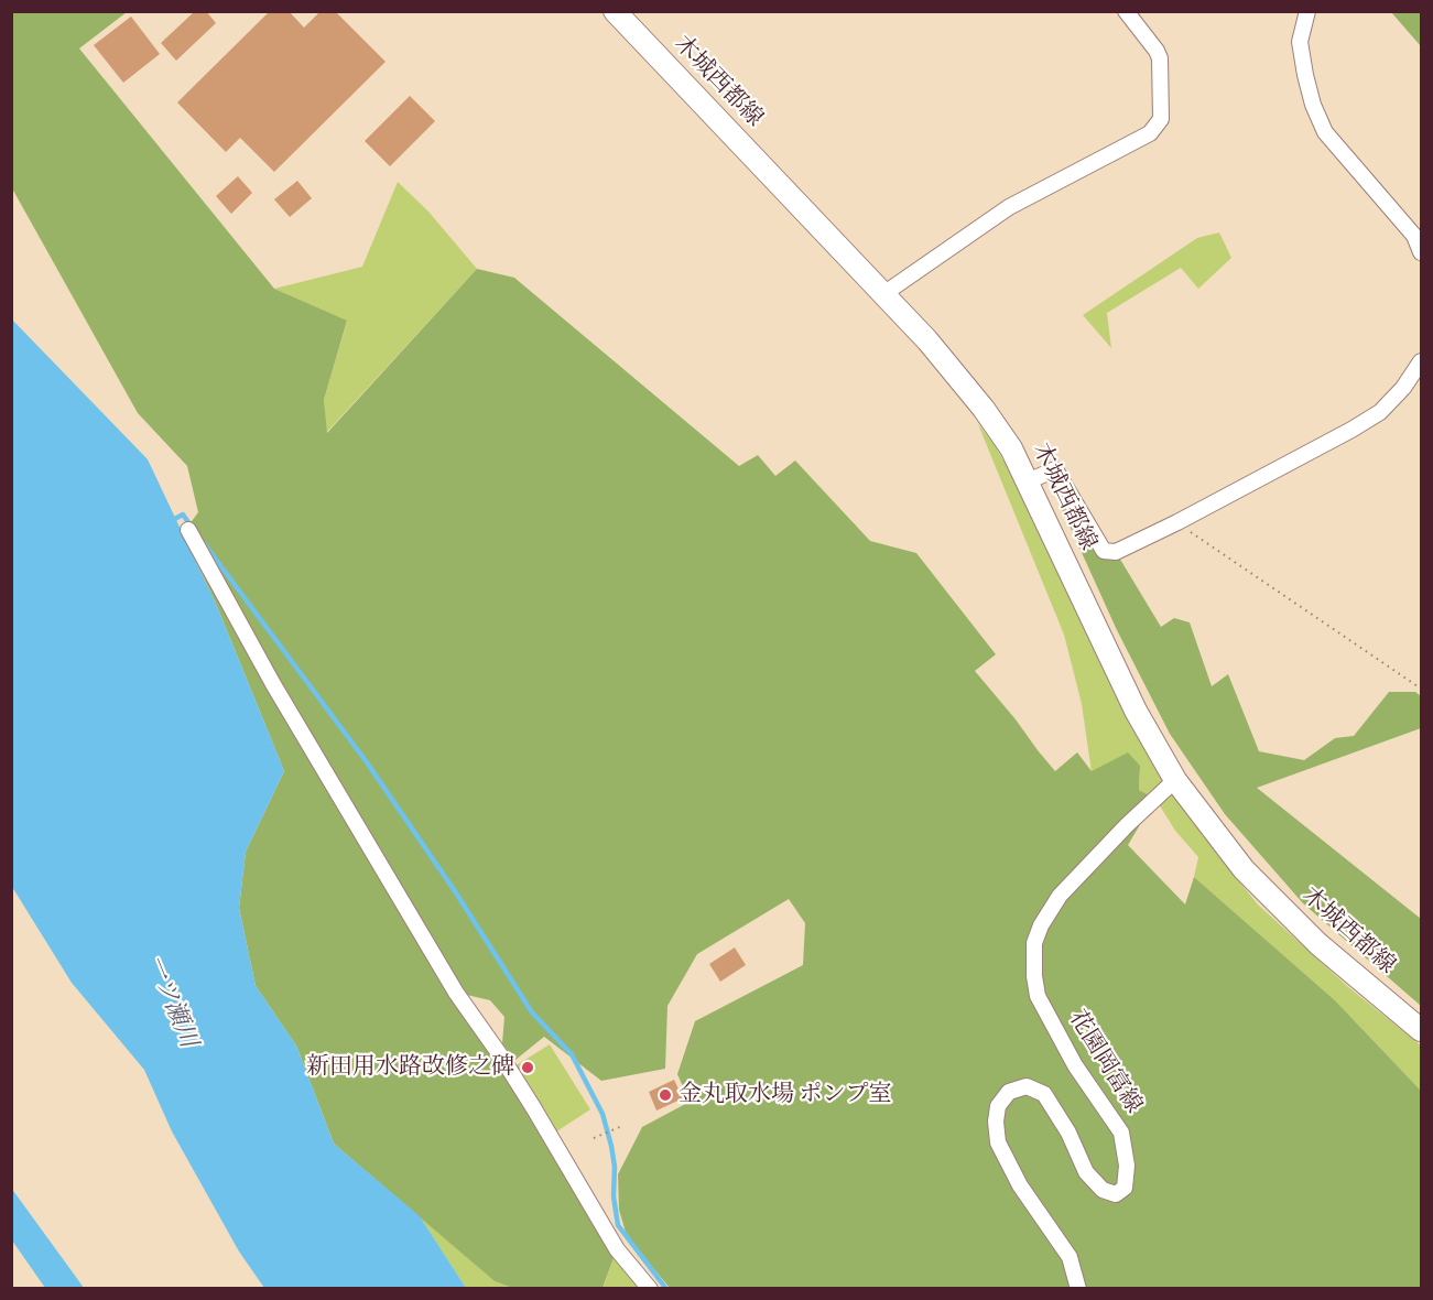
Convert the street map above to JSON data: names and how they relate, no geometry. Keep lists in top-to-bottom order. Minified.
{"streets":{"main road":["木城西都線"],"street":["花園岡富線"]},"crossings":[["木城西都線","花園岡富線"]],"water":["一ツ瀬川"],"places":["新田用水路改修之碑","金丸取水場 ポンプ室"]}
